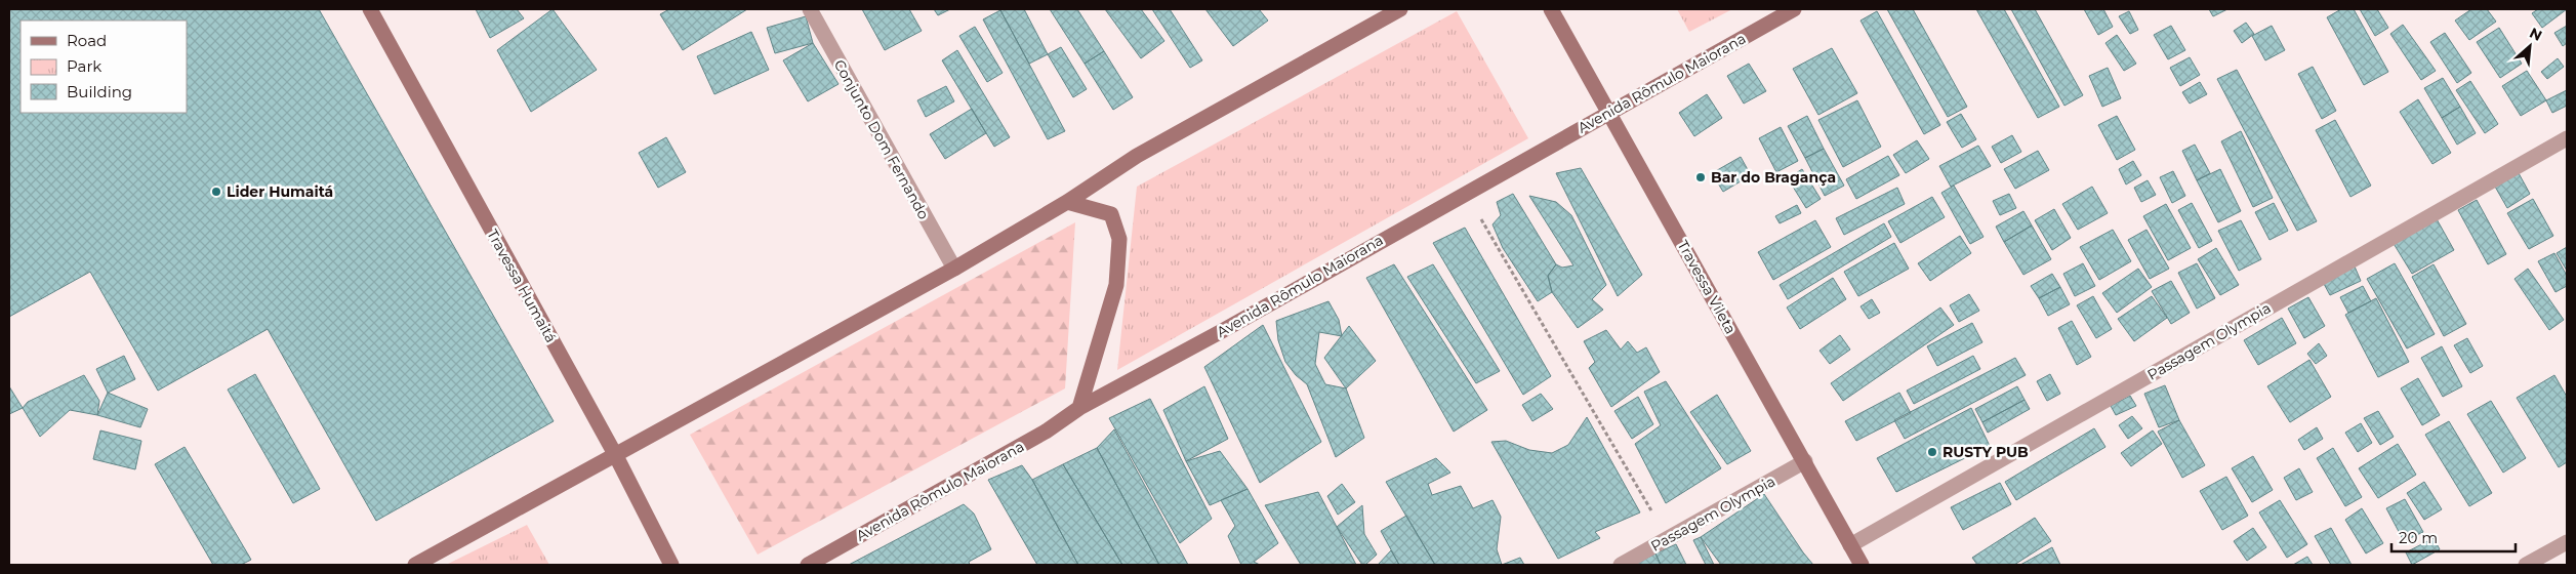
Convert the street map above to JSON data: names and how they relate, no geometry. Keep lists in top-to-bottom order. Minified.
{"streets":{"street":["Avenida Rômulo Maiorana","Conjunto Dom Fernando","Travessa Humaitá","Travessa Vileta","Passagem Olympia"]},"crossings":[["Avenida Rômulo Maiorana","Travessa Vileta"],["Travessa Vileta","Passagem Olympia"]],"places":["Bar do Bragança","Lider Humaitá","RUSTY PUB"],"legend":["Road","Park","Building"],"scale_bar":"20 m","north":"top right"}
